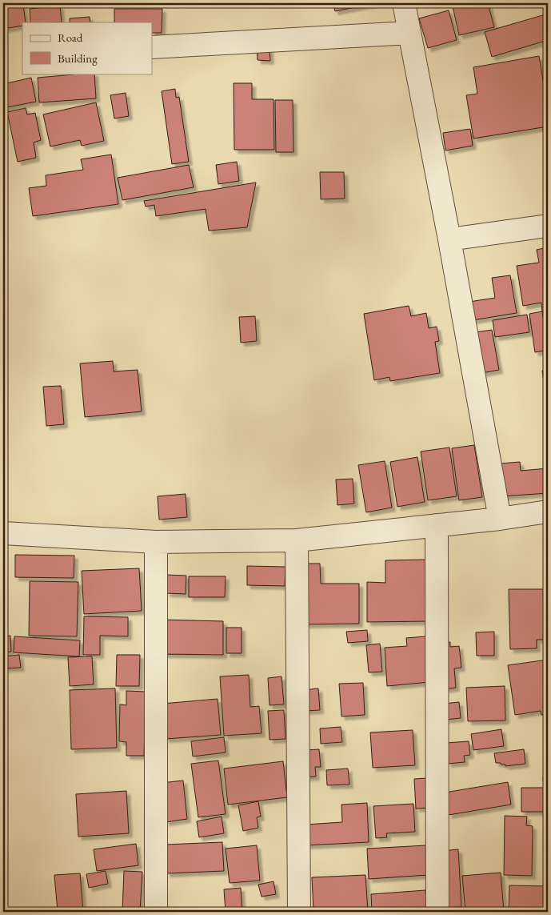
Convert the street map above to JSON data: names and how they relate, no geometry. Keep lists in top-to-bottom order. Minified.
{"legend":["Road","Building"]}
